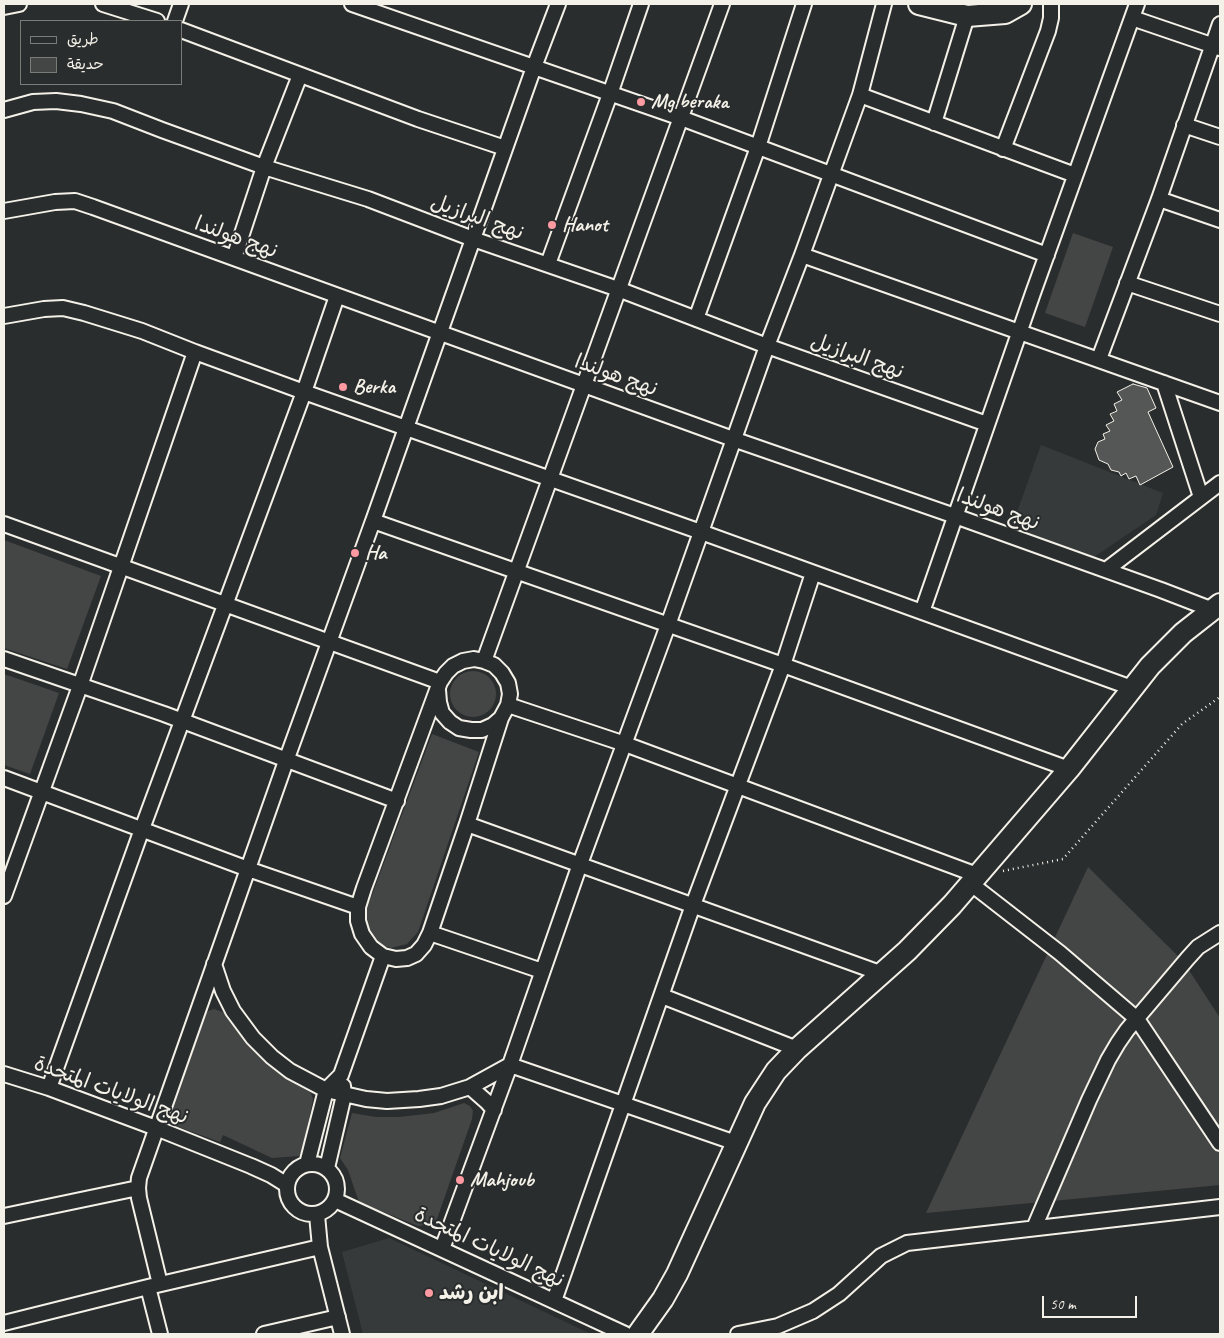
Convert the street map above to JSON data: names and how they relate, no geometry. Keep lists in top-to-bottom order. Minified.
{"streets":{"street":["نهج البرازيل","نهج هولندا","نهج الولايات المتحدة"]},"places":["Mg beraka","Hanot","Berka","Ha","Mahjoub","ابن رشد"],"legend":["طريق","حديقة"],"scale_bar":"50 m"}
